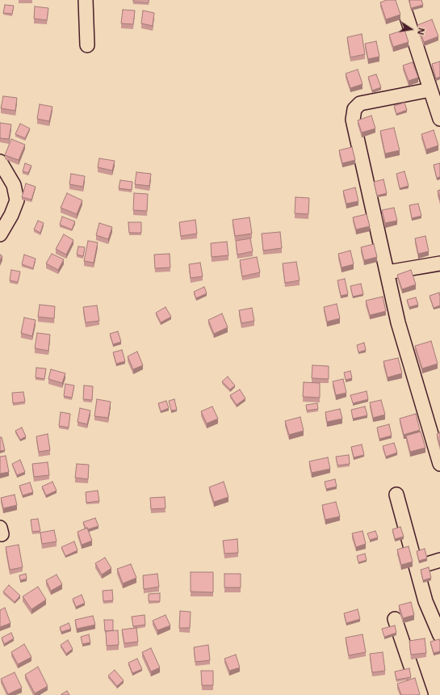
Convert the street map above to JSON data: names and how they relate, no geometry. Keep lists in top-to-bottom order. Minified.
{"north":"right"}
